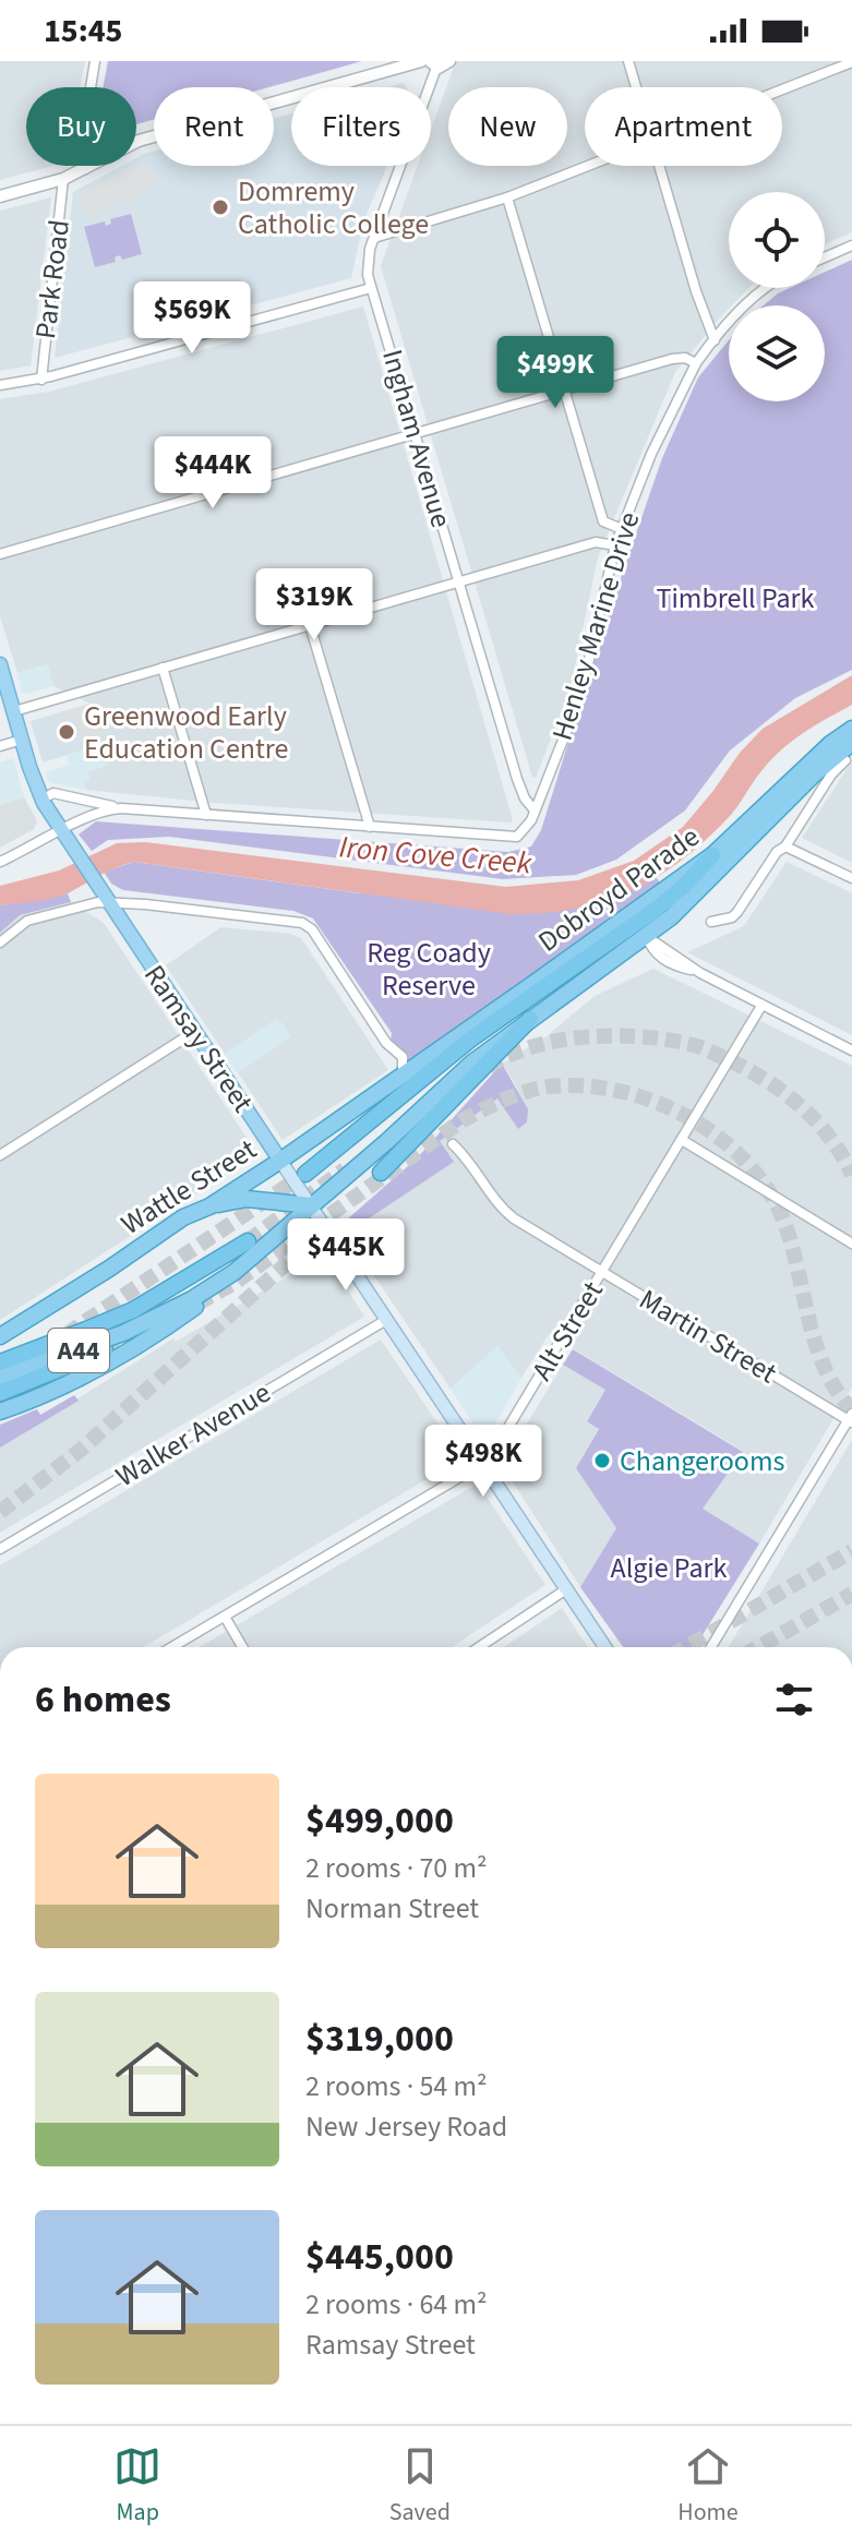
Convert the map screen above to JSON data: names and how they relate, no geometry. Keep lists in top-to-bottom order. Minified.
{"streets":{"highway":["Dobroyd Parade","Wattle Street","A44"],"main road":["Ramsay Street"],"street":["Park Road","Ingham Avenue","Henley Marine Drive","Alt Street","Martin Street","Walker Avenue"]},"crossings":[["Ingham Avenue","Henley Marine Drive"],["Henley Marine Drive","Ramsay Street"],["Dobroyd Parade","Ramsay Street"],["Dobroyd Parade","Wattle Street"],["Dobroyd Parade","A44"],["Ramsay Street","Wattle Street"],["Ramsay Street","Alt Street"],["Ramsay Street","A44"],["Ramsay Street","Walker Avenue"],["Alt Street","Martin Street"]],"water":["Iron Cove Creek"],"parks":["Timbrell Park","Reg Coady Reserve","Algie Park"],"places":["Domremy Catholic College","Greenwood Early Education Centre","Changerooms"],"page":{"status":"15:45","chip":["Buy","Rent","Filters","New","Apartment"],"price":["$569K","$499K","$444K","$319K","$445K","$498K"],"heading":"6 homes","list":[{"name":"$499,000","note":"2 rooms · 70 m² · Norman Street"},{"name":"$319,000","note":"2 rooms · 54 m² · New Jersey Road"},{"name":"$445,000","note":"2 rooms · 64 m² · Ramsay Street"}],"tabs":["Map","Saved","Home"]}}
